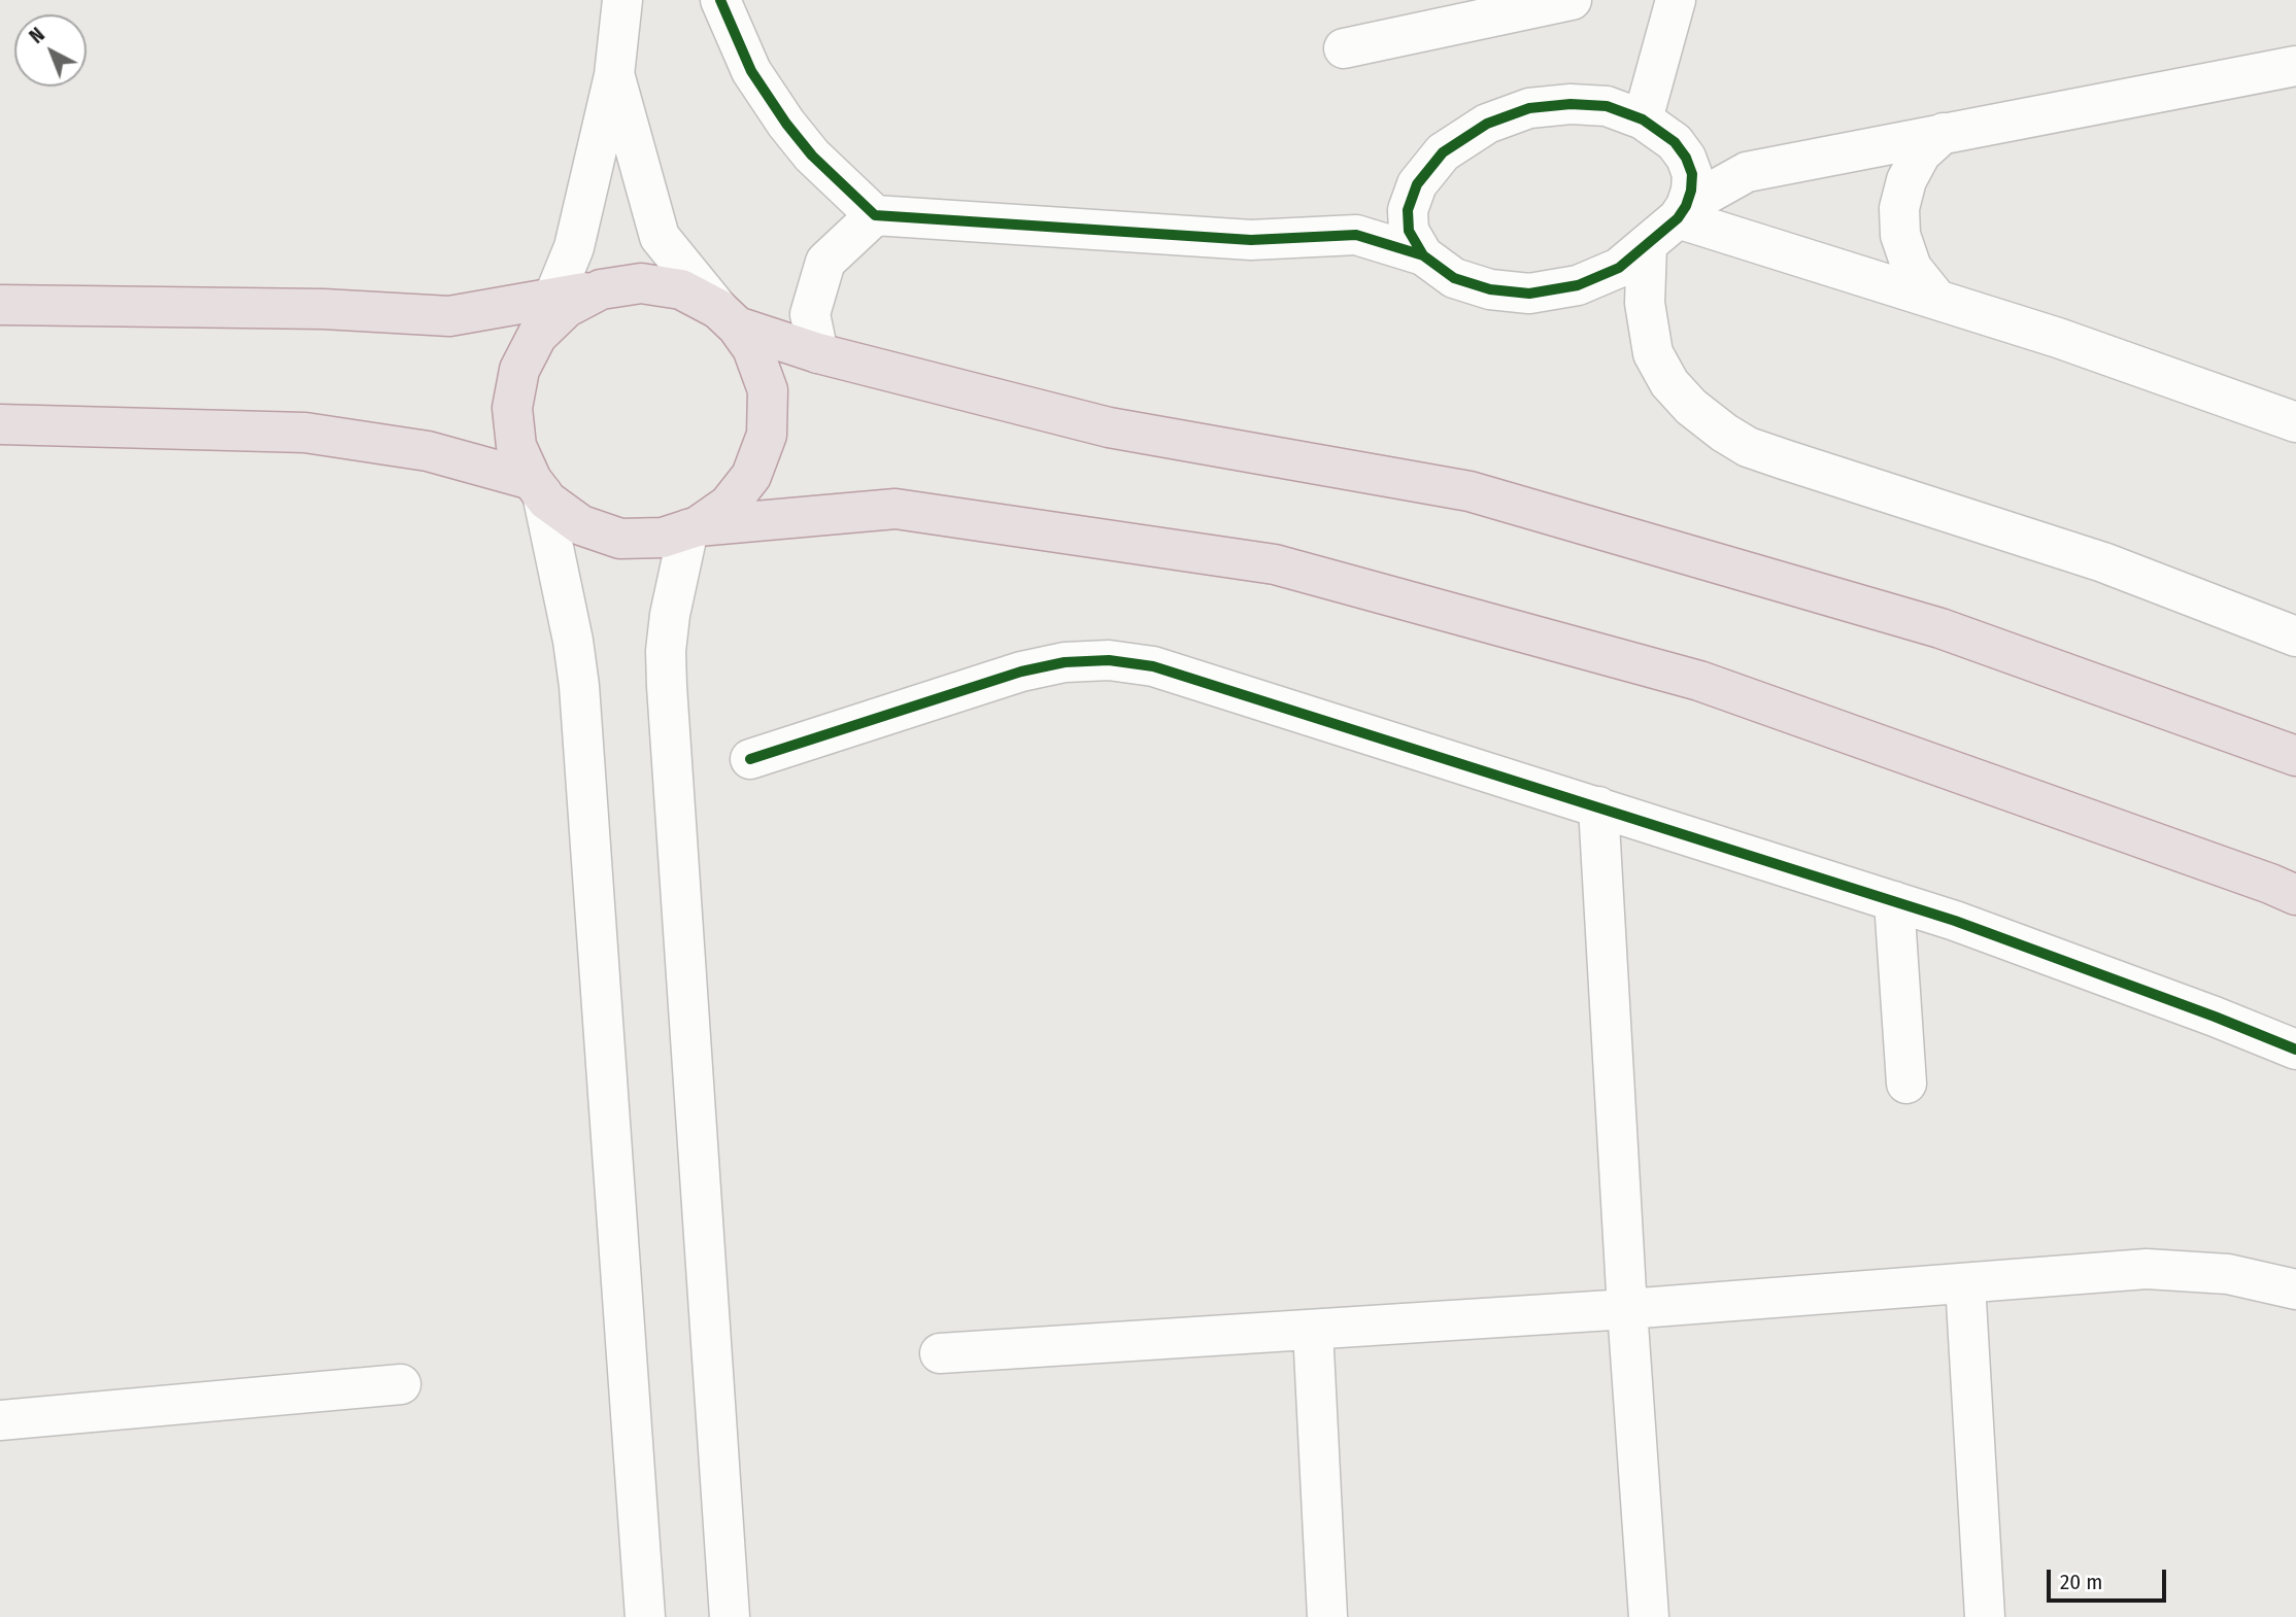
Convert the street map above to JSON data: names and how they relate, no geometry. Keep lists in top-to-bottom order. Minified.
{"scale_bar":"20 m","north":"top left"}
